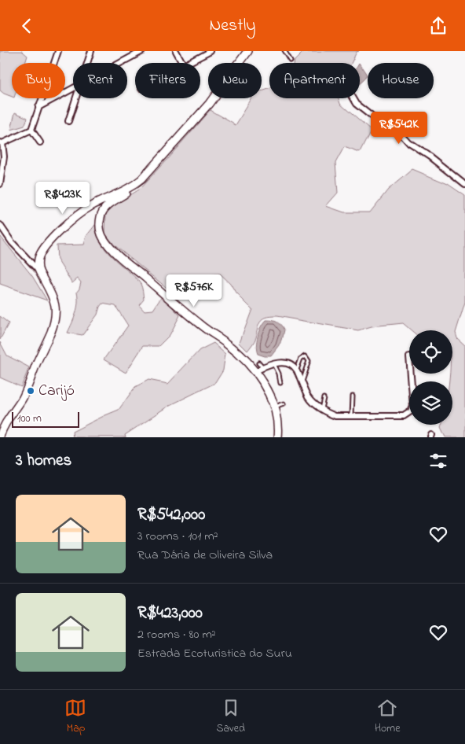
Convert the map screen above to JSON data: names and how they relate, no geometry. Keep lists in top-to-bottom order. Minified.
{"places":["Carijó"],"scale_bar":"100 m","page":{"header":"Nestly","chip":["Buy","Rent","Filters","New","Apartment","House"],"price":["R$542K","R$423K","R$576K"],"scale":"100 m","heading":"3 homes","list":[{"name":"R$542,000","note":"3 rooms · 101 m² · Rua Dária de Oliveira Silva"},{"name":"R$423,000","note":"2 rooms · 80 m² · Estrada Ecoturistica do Suru"}],"tabs":["Map","Saved","Home"]}}
